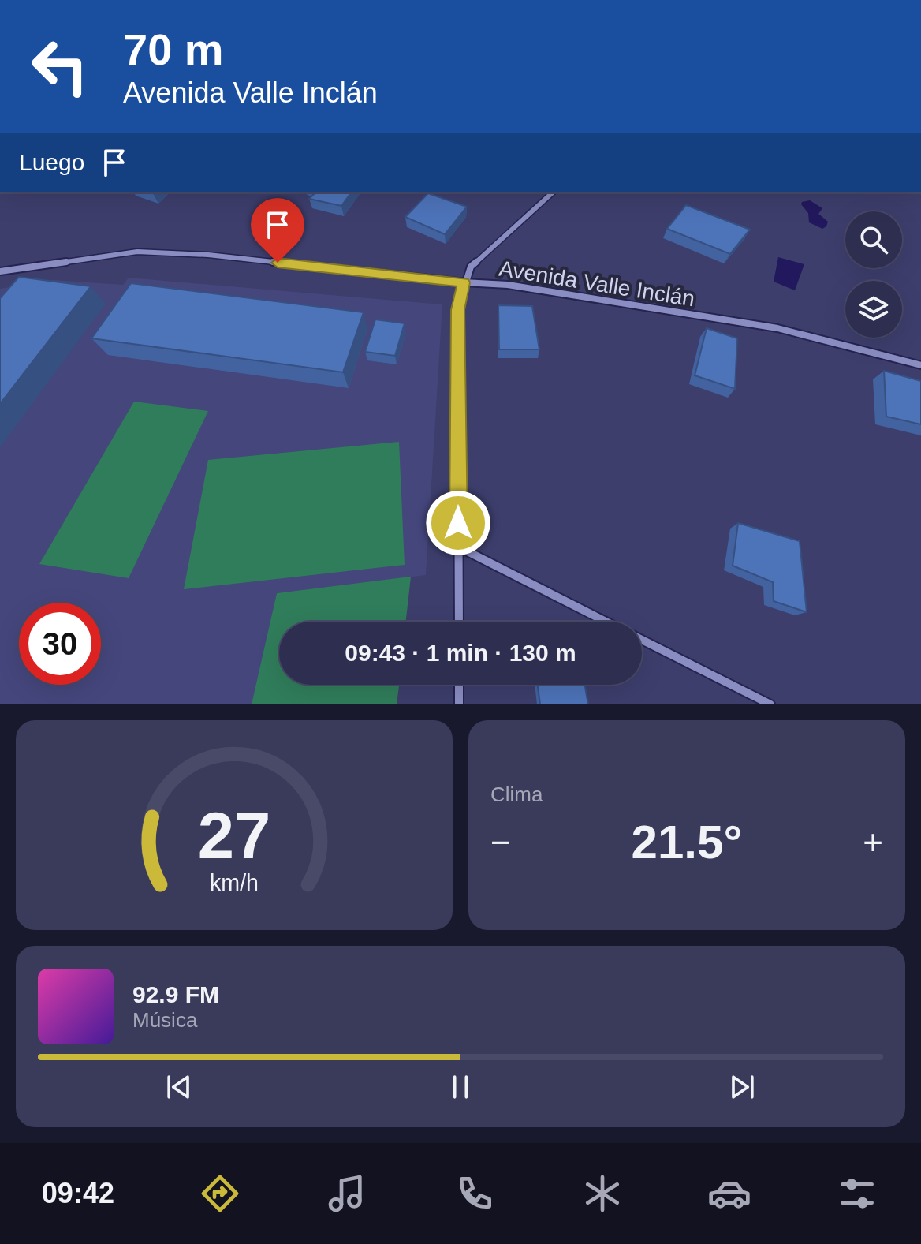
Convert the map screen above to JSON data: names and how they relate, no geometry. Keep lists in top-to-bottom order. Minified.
{"streets":{"street":["Avenida Valle Inclán"]},"page":{"turn":["70 m","Avenida Valle Inclán"],"then":"Luego","limit":"30","trip":"09:43 · 1 min · 130 m","tile":"Clima","heat":["−","21.5°","+"],"song":["92.9 FM","Música"],"tabs":"09:42","gauge":["27","km/h"]}}
